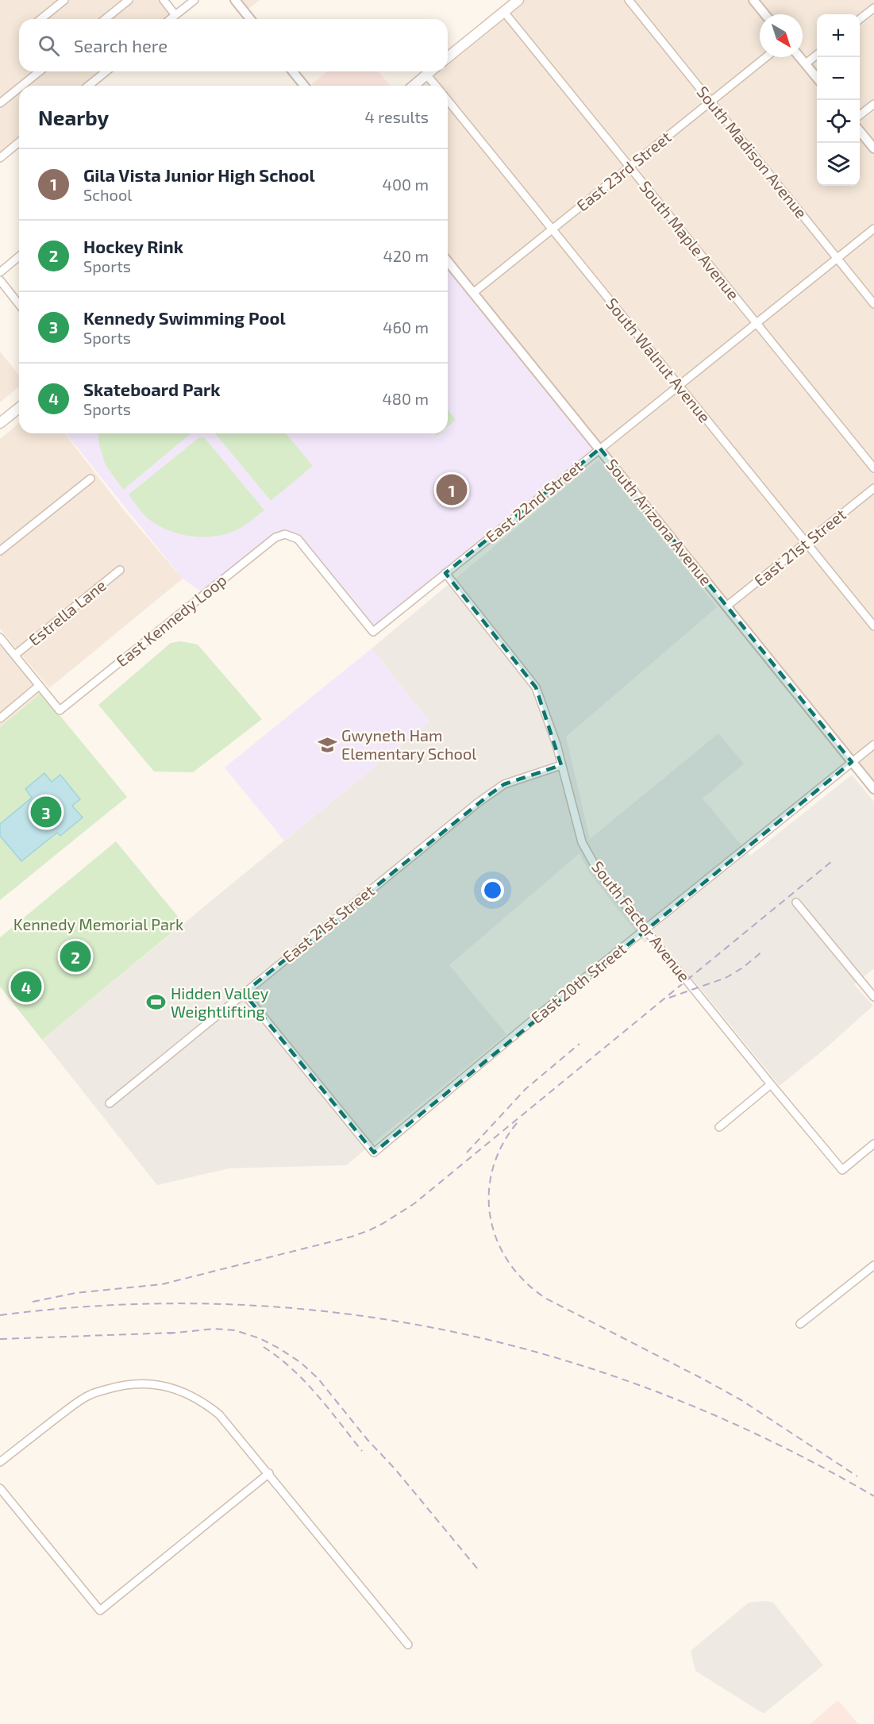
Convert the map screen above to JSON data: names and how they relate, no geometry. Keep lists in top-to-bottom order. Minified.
{"streets":{"street":["South Madison Avenue","East 23rd Street","South Maple Avenue","South Walnut Avenue","East 22nd Street","South Arizona Avenue","East 21st Street","Estrella Lane","East Kennedy Loop","South Factor Avenue","East 20th Street"]},"crossings":[["South Madison Avenue","East 23rd Street"],["South Madison Avenue","East 22nd Street"],["East 23rd Street","South Maple Avenue"],["East 23rd Street","South Walnut Avenue"],["East 23rd Street","South Arizona Avenue"],["South Maple Avenue","East 22nd Street"],["South Walnut Avenue","East 22nd Street"],["South Walnut Avenue","East 21st Street"],["East 22nd Street","South Arizona Avenue"],["East 22nd Street","East Kennedy Loop"],["East 22nd Street","South Factor Avenue"],["South Arizona Avenue","East 21st Street"],["South Arizona Avenue","East 20th Street"],["East 21st Street","South Factor Avenue"],["East 21st Street","East 20th Street"],["South Factor Avenue","East 20th Street"]],"parks":["Kennedy Memorial Park"],"places":{"school or university":["Gwyneth Ham Elementary School"],"sports":["Hidden Valley Weightlifting"]},"north":"bottom right","page":{"map_buttons":["+","−"],"search":"Search here","heading":["Nearby","4 results"],"list":[{"mark":"1","name":"Gila Vista Junior High School","note":"School","value":"400 m"},{"mark":"2","name":"Hockey Rink","note":"Sports","value":"420 m"},{"mark":"3","name":"Kennedy Swimming Pool","note":"Sports","value":"460 m"},{"mark":"4","name":"Skateboard Park","note":"Sports","value":"480 m"}],"pins":["1","3","2","4"]}}
